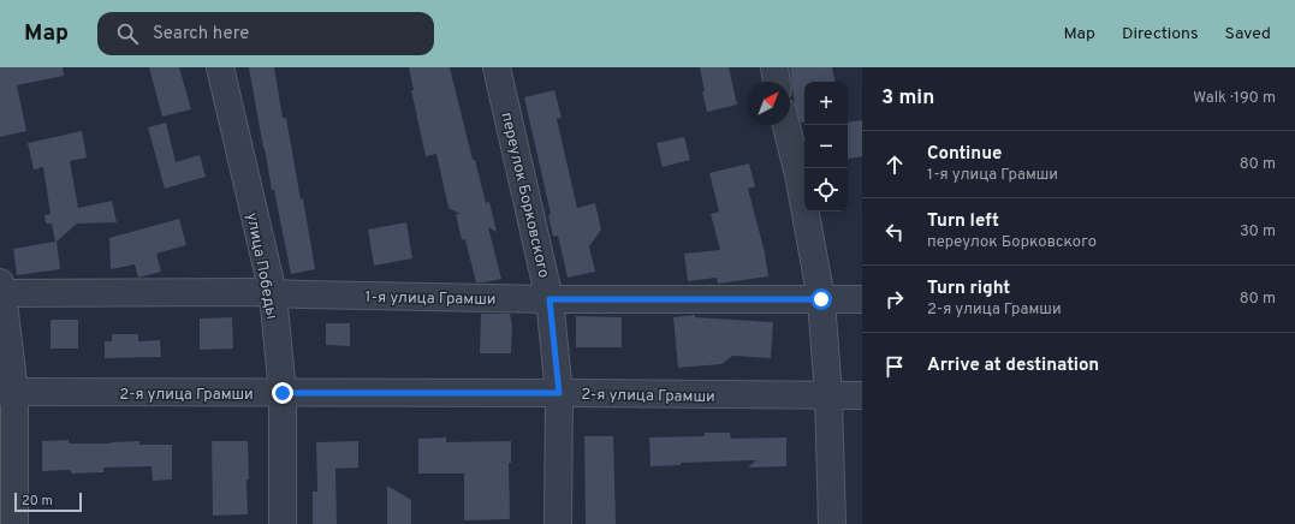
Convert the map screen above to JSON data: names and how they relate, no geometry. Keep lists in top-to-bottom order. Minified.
{"streets":{"street":["переулок Борковского","улица Победы","1-я улица Грамши","2-я улица Грамши"]},"crossings":[["переулок Борковского","1-я улица Грамши"],["переулок Борковского","2-я улица Грамши"],["улица Победы","1-я улица Грамши"],["улица Победы","2-я улица Грамши"]],"scale_bar":"20 m","north":"top right","page":{"header":"Map","search":"Search here","nav":["Map","Directions","Saved"],"heading":["3 min","Walk · 190 m"],"map_buttons":["+","−"],"list":[["Continue","1-я улица Грамши","80 m"],["Turn left","переулок Борковского","30 m"],["Turn right","2-я улица Грамши","80 m"],"Arrive at destination"],"scale":"20 m"}}
